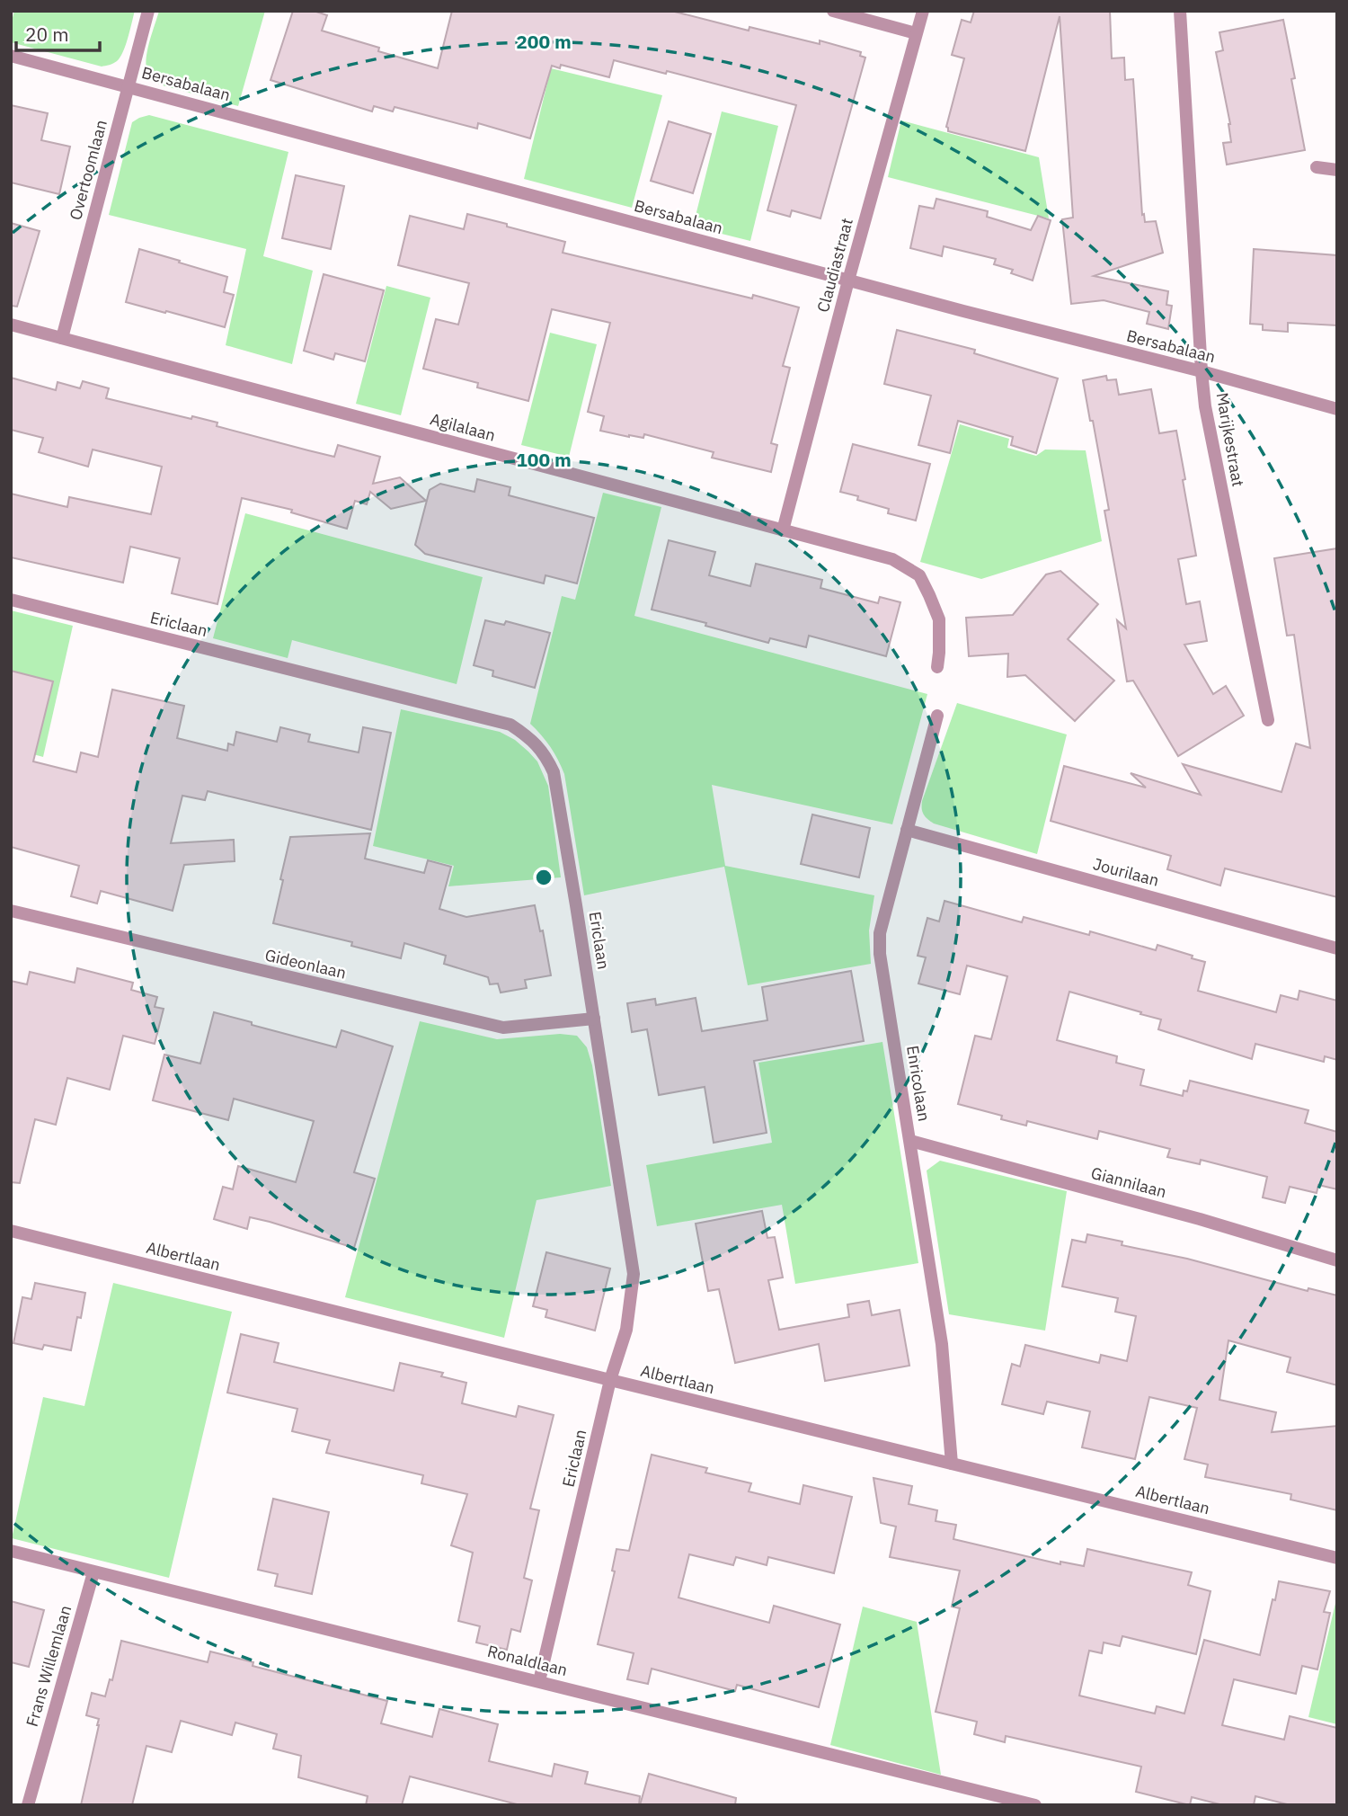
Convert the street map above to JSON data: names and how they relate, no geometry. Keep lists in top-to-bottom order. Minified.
{"streets":{"street":["Bersabalaan","Overtoomlaan","Claudiastraat","Agilalaan","Marijkestraat","Ericlaan","Jourilaan","Gideonlaan","Enricolaan","Giannilaan","Albertlaan","Ronaldlaan","Frans Willemlaan"]},"crossings":[["Bersabalaan","Overtoomlaan"],["Bersabalaan","Claudiastraat"],["Bersabalaan","Marijkestraat"],["Overtoomlaan","Agilalaan"],["Claudiastraat","Agilalaan"],["Ericlaan","Gideonlaan"],["Ericlaan","Albertlaan"],["Ericlaan","Ronaldlaan"],["Jourilaan","Enricolaan"],["Enricolaan","Giannilaan"],["Enricolaan","Albertlaan"],["Ronaldlaan","Frans Willemlaan"]],"scale_bar":"20 m","rings":["200 m","100 m"]}
